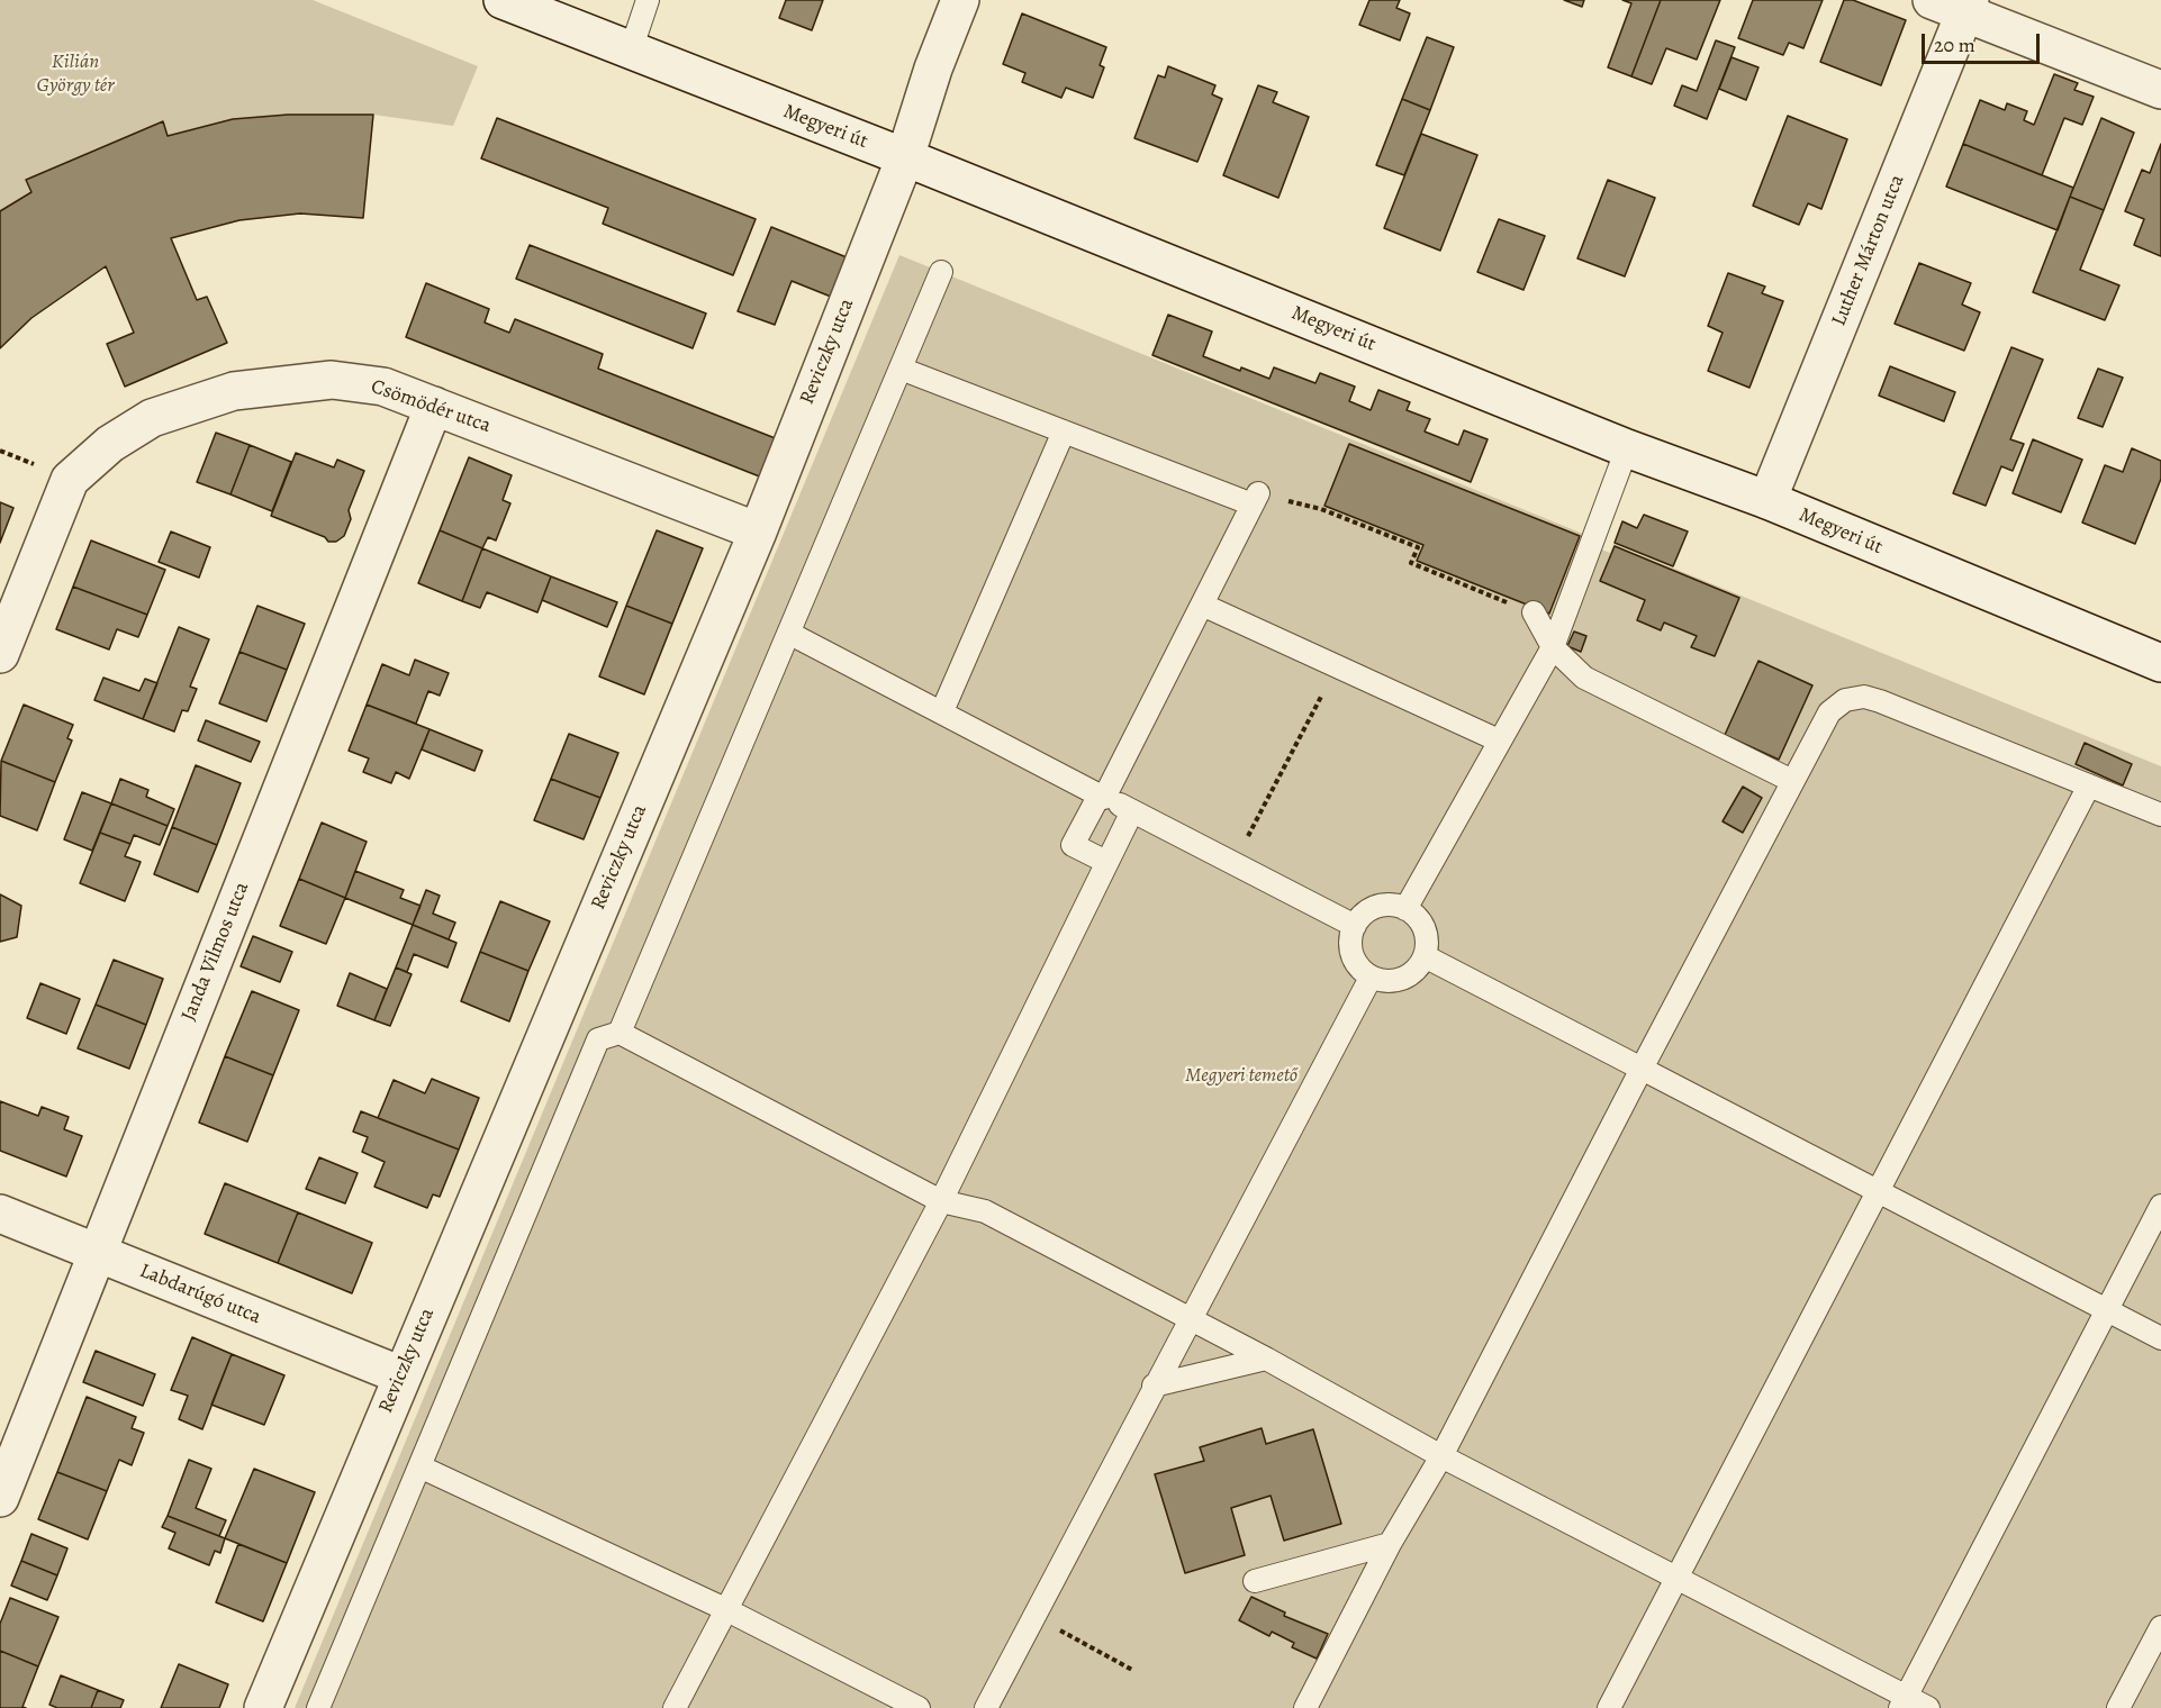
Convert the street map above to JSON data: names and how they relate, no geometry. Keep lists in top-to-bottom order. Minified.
{"streets":{"street":["Megyeri út","Luther Márton utca","Reviczky utca","Csömödér utca","Janda Vilmos utca","Labdarúgó utca"]},"crossings":[["Megyeri út","Luther Márton utca"],["Megyeri út","Reviczky utca"],["Reviczky utca","Csömödér utca"],["Reviczky utca","Labdarúgó utca"],["Csömödér utca","Janda Vilmos utca"],["Janda Vilmos utca","Labdarúgó utca"]],"parks":["Kilián György tér","Megyeri temető"],"scale_bar":"20 m"}
